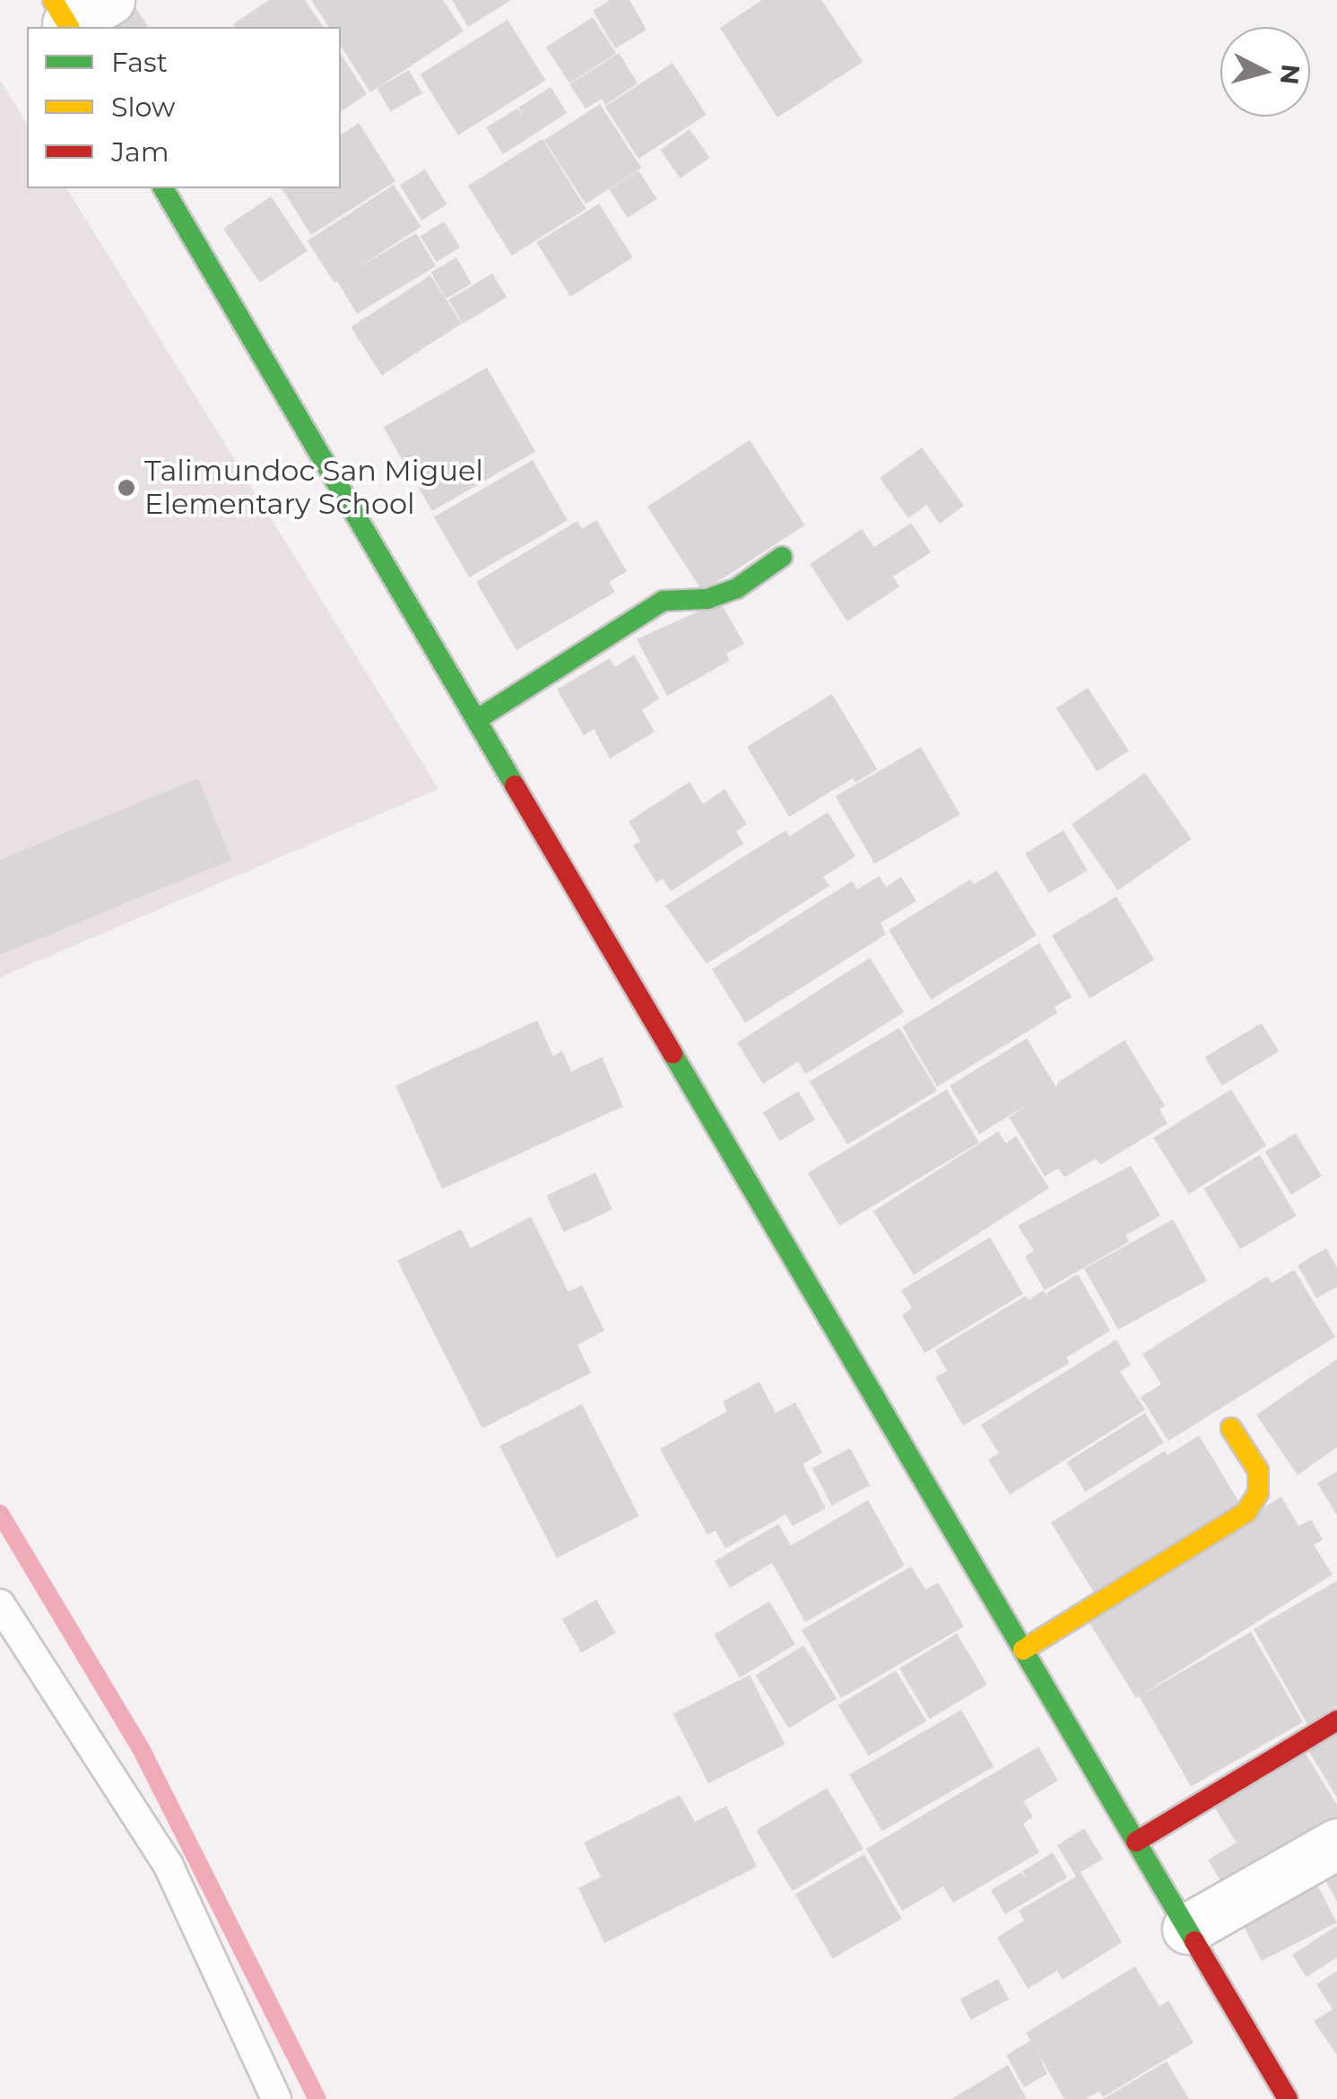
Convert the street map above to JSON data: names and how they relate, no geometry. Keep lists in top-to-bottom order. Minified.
{"places":["Talimundoc San Miguel Elementary School"],"legend":["Fast","Slow","Jam"],"north":"right"}
